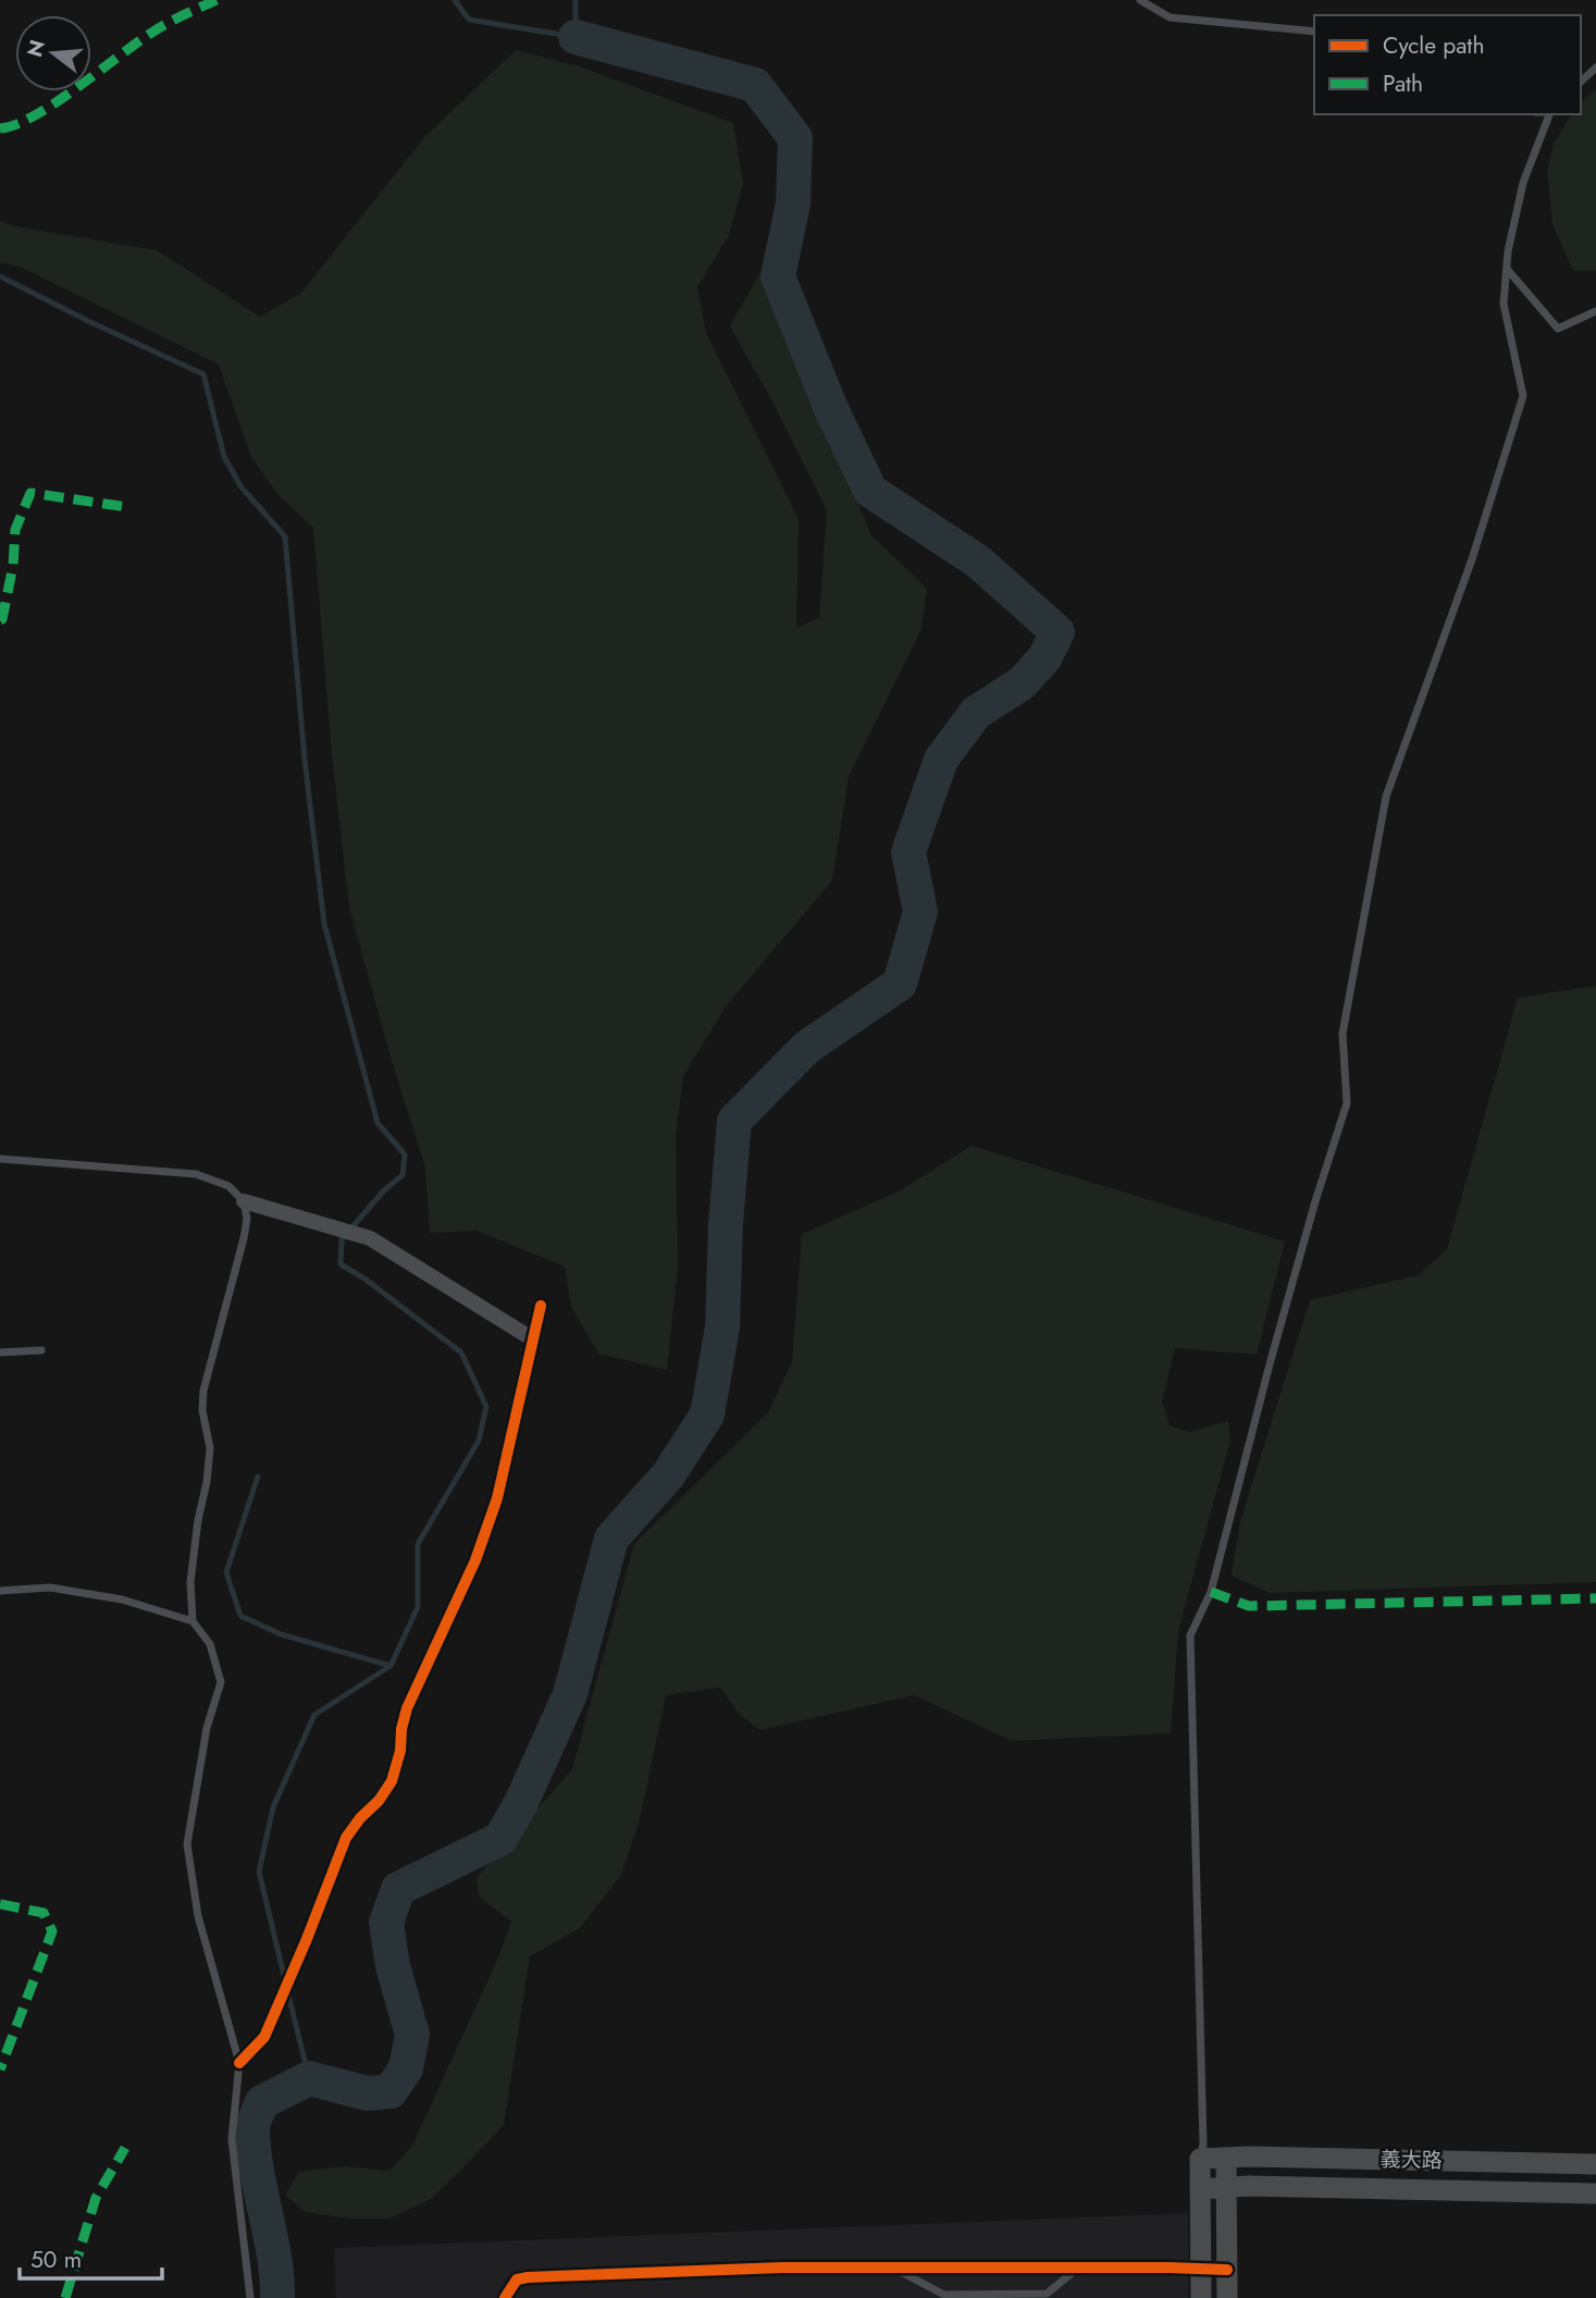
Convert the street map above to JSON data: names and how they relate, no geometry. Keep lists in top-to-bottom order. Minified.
{"streets":{"street":["義大路"]},"legend":["Cycle path","Path"],"scale_bar":"50 m","north":"left"}
